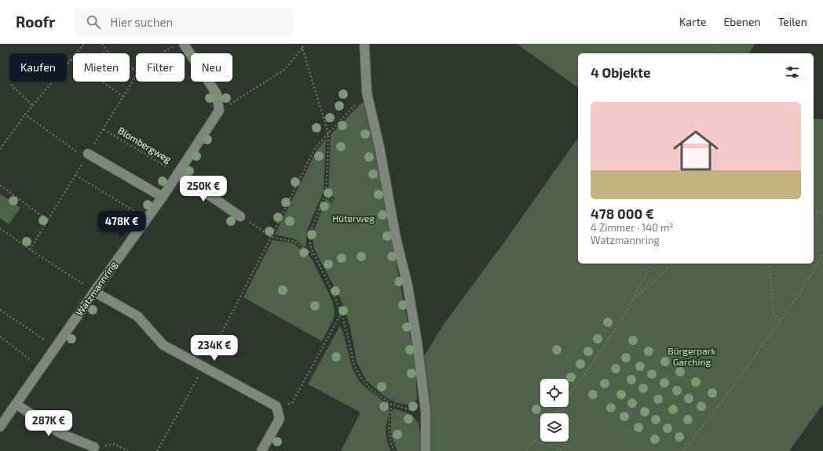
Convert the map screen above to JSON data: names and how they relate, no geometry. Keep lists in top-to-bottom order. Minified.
{"streets":{"street":["Watzmannring"],"path":["Blombergweg"]},"crossings":[["Blombergweg","Watzmannring"]],"parks":["Hüterweg","Bürgerpark Garching"],"page":{"header":"Roofr","search":"Hier suchen","nav":["Karte","Ebenen","Teilen"],"chip":["Kaufen","Mieten","Filter","Neu"],"heading":"4 Objekte","list":[{"name":"478 000 €","note":"4 Zimmer · 140 m² · Watzmannring"}],"price":["250K €","478K €","234K €","287K €"]}}
